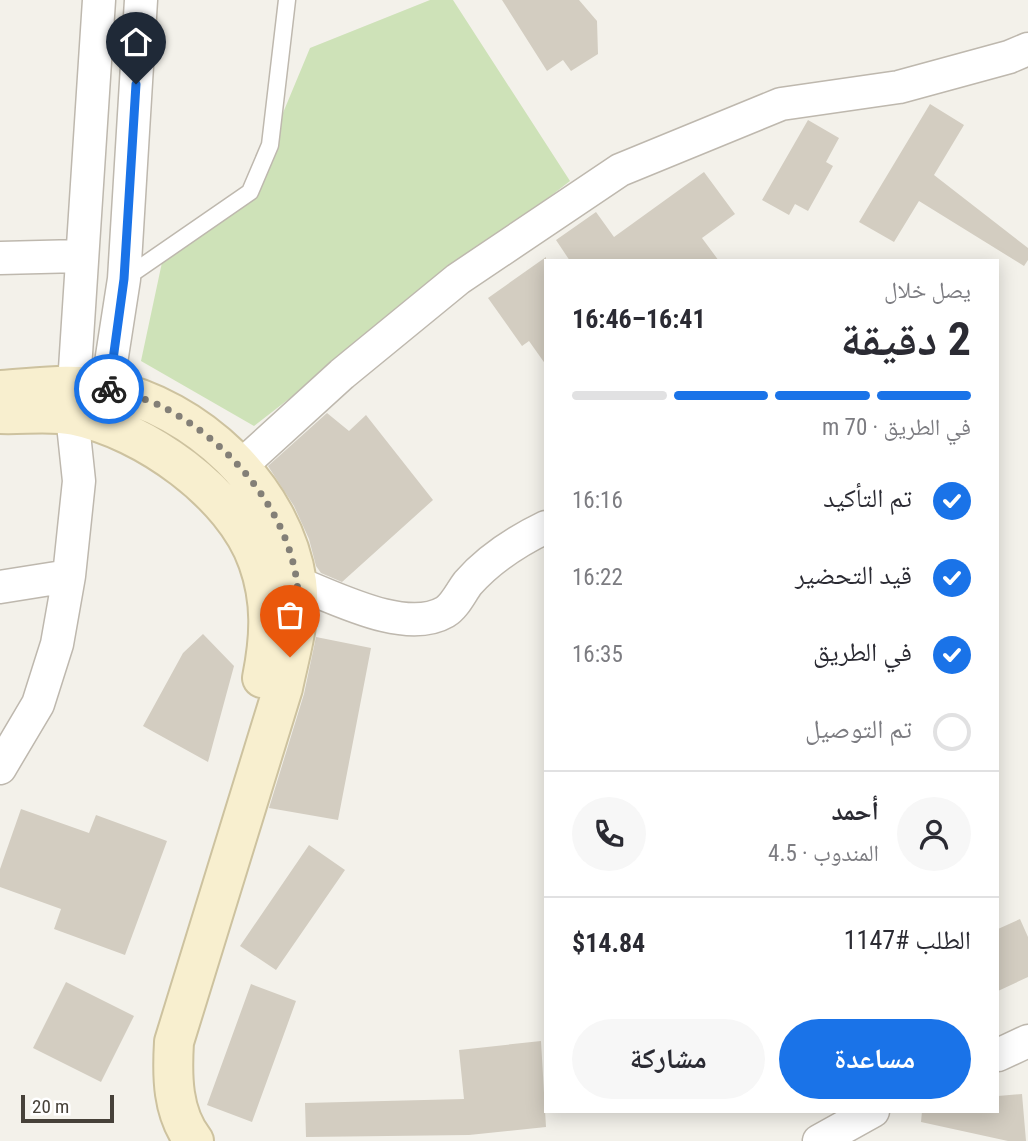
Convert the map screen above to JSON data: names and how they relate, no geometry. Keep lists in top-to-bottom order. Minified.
{"scale_bar":"20 m","page":{"heading":["2 دقيقة","يصل خلال","16:41–16:46"],"panel":["أحمد","المندوب · 4.5","الطلب #1147","$14.84"],"bar":"في الطريق · 70 m","list":[["تم التأكيد","16:16"],["قيد التحضير","16:22"],["في الطريق","16:35"],"تم التوصيل"],"buttons":["مساعدة","مشاركة"],"scale":"20 m"}}
